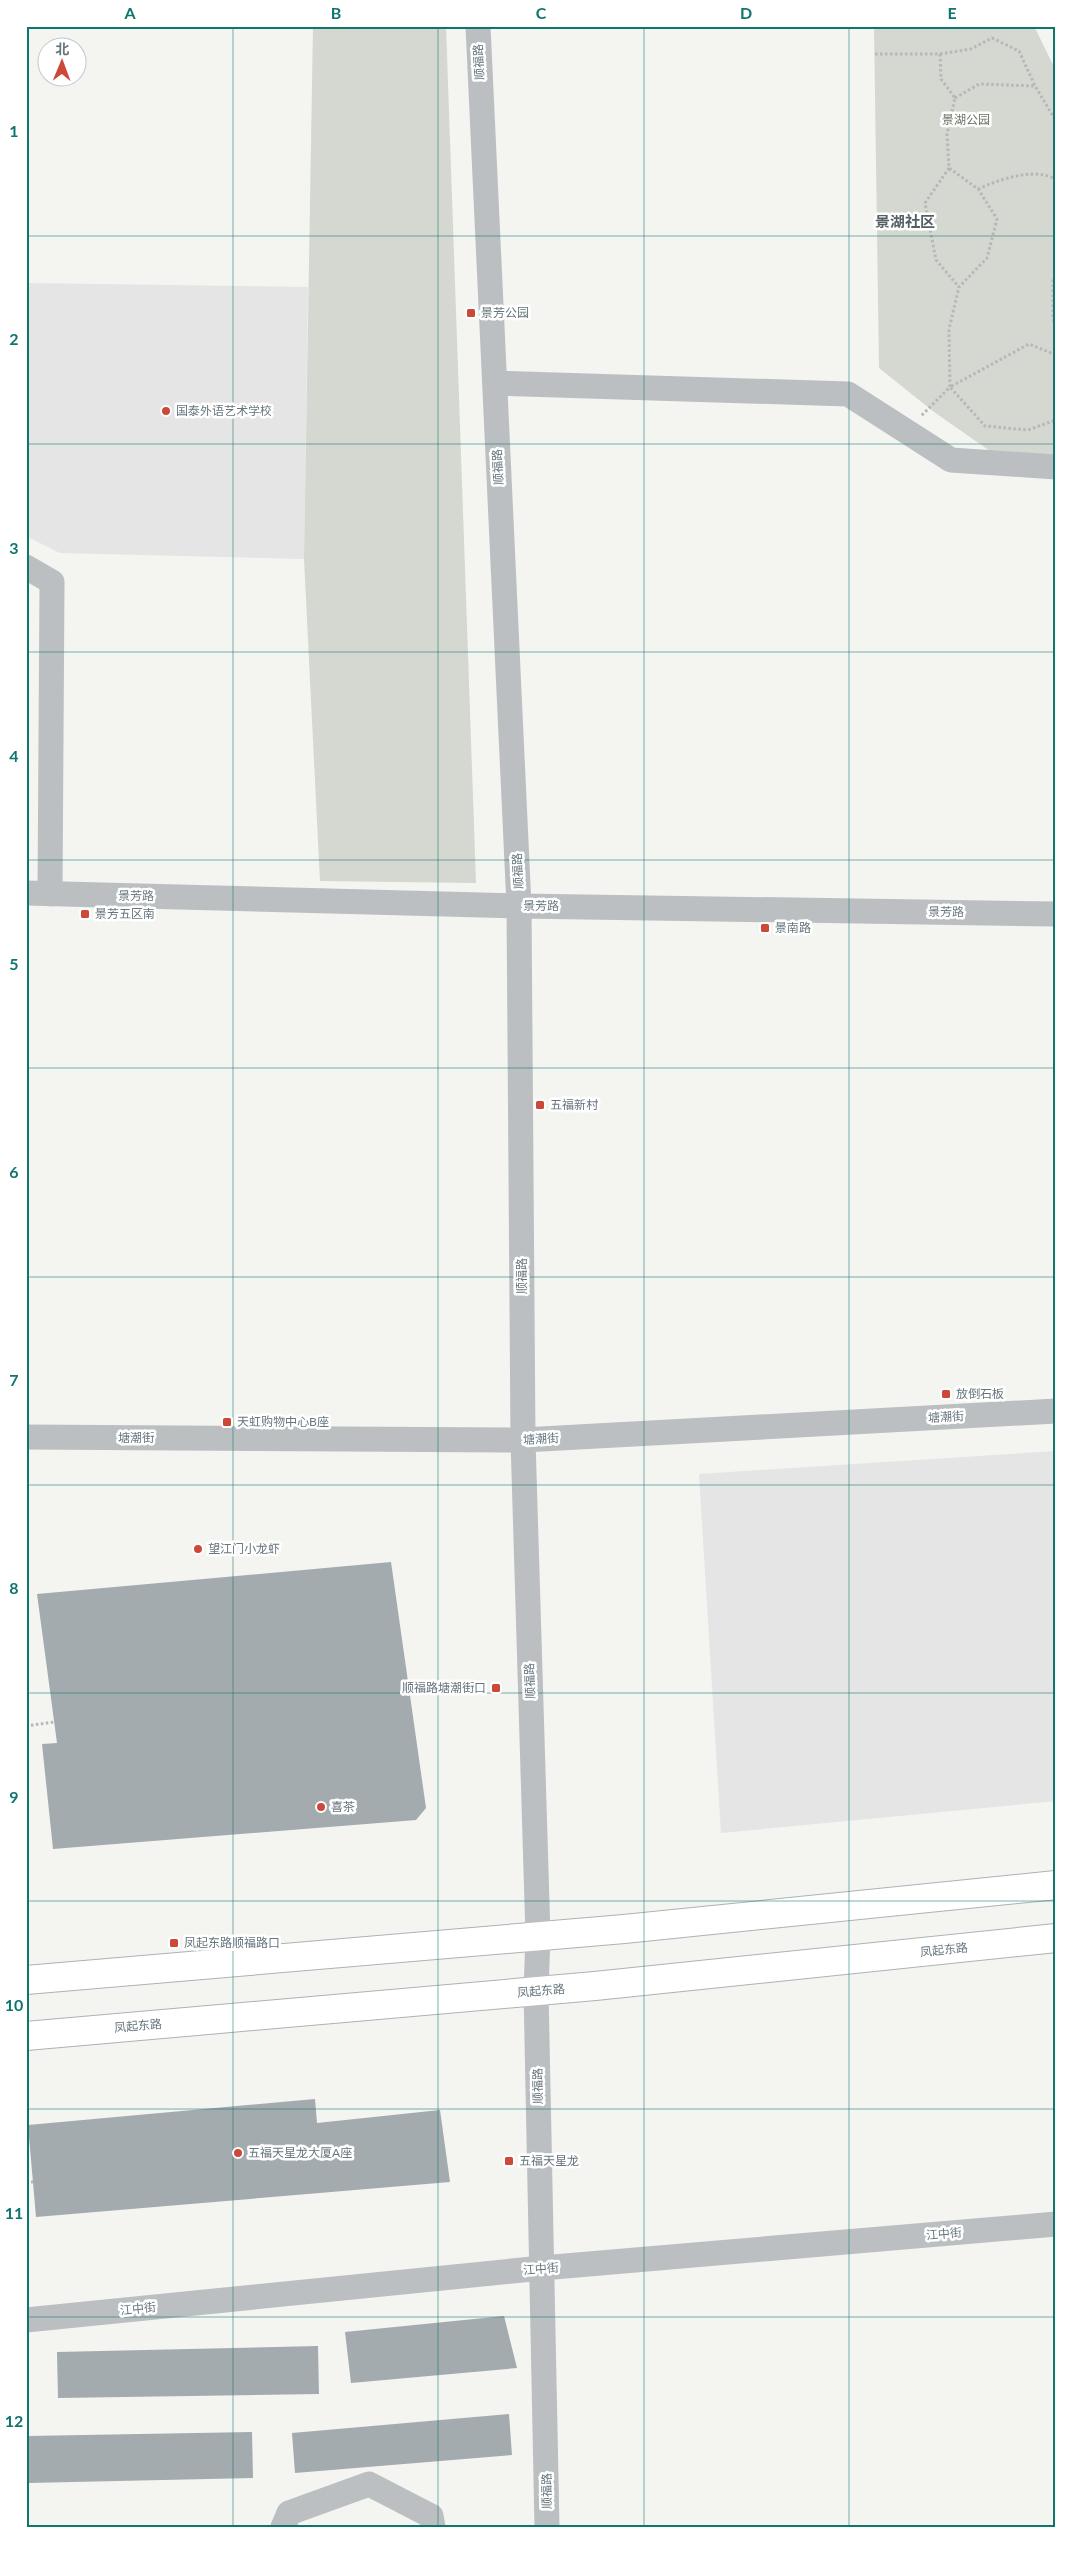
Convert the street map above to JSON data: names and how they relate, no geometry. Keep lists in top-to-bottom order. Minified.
{"streets":{"main road":["凤起东路"],"street":["顺福路","景芳路","塘潮街","江中街"]},"crossings":[["顺福路","景芳路"],["顺福路","塘潮街"],["顺福路","凤起东路"],["顺福路","江中街"]],"districts":["景湖社区"],"parks":["景湖公园"],"places":{"transit":["景芳公园","景芳五区南","景南路","五福新村","放倒石板","天虹购物中心B座","顺福路塘潮街口","凤起东路顺福路口","五福天星龙"],"other":["国泰外语艺术学校","望江门小龙虾","喜茶","五福天星龙大厦A座"]},"north":"top","grid":{"columns":["A","B","C","D","E"],"rows":["1","2","3","4","5","6","7","8","9","10","11","12"]}}
